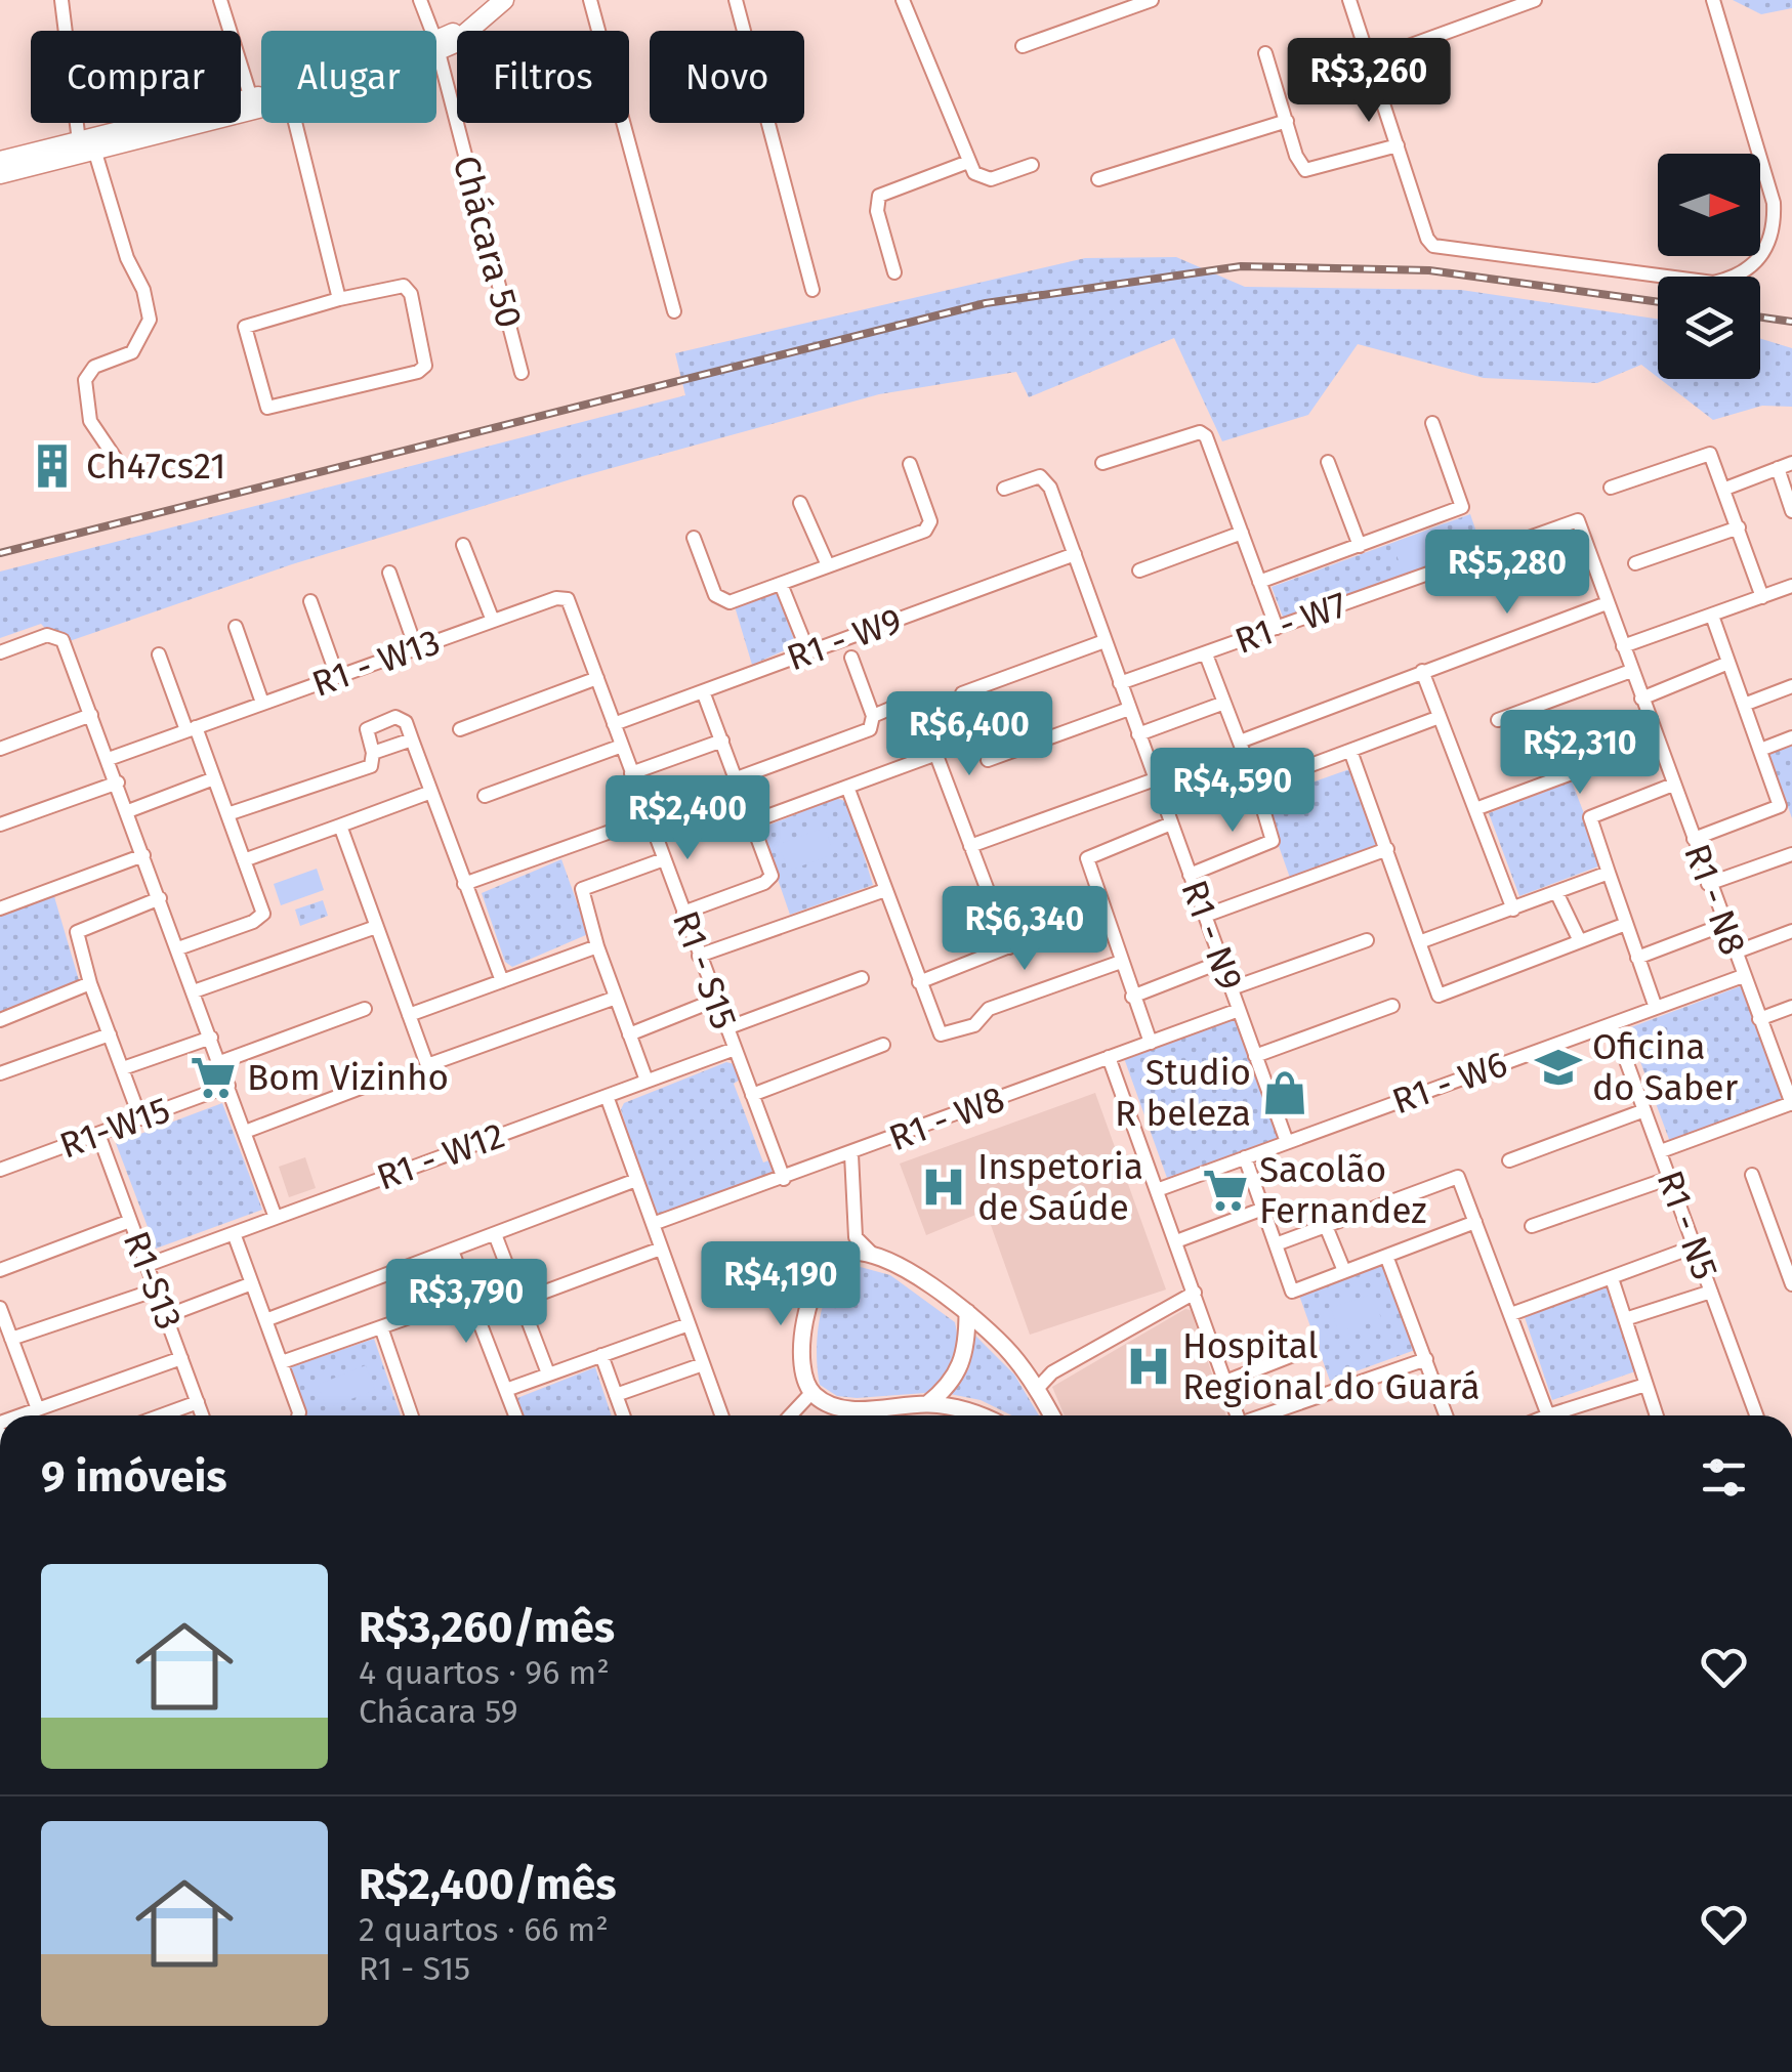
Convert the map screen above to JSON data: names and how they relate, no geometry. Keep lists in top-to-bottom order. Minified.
{"streets":{"street":["Chácara 50","R1 - W7","R1 - W9","R1 - W13","R1 - N8","R1 - N9","R1 - S15","R1 - W6","R1 - W8","R1-W15","R1 - W12","R1 - N5","R1-S13"]},"crossings":[["R1 - W7","R1 - N8"],["R1 - W7","R1 - N9"],["R1 - W9","R1 - N9"],["R1 - W9","R1 - S15"],["R1 - W13","R1 - S15"],["R1 - N8","R1 - W6"],["R1 - N9","R1 - W6"],["R1 - N9","R1 - W8"],["R1 - S15","R1 - W8"],["R1 - S15","R1 - W12"],["R1 - W6","R1 - N5"],["R1-W15","R1-S13"],["R1 - W12","R1-S13"]],"places":{"building":["Ch47cs21"],"school or university":["Oficina do Saber"],"supermarket":["Bom Vizinho","Sacolão Fernandez"],"shop":["Studio R beleza"],"hospital":["Inspetoria de Saúde","Hospital Regional do Guará"]},"north":"right","page":{"chip":["Comprar","Alugar","Filtros","Novo"],"price":["R$3,260","R$5,280","R$6,400","R$2,310","R$4,590","R$2,400","R$6,340","R$4,190","R$3,790"],"heading":"9 imóveis","list":[{"name":"R$3,260/mês","note":"4 quartos · 96 m² · Chácara 59"},{"name":"R$2,400/mês","note":"2 quartos · 66 m² · R1 - S15"}]}}
